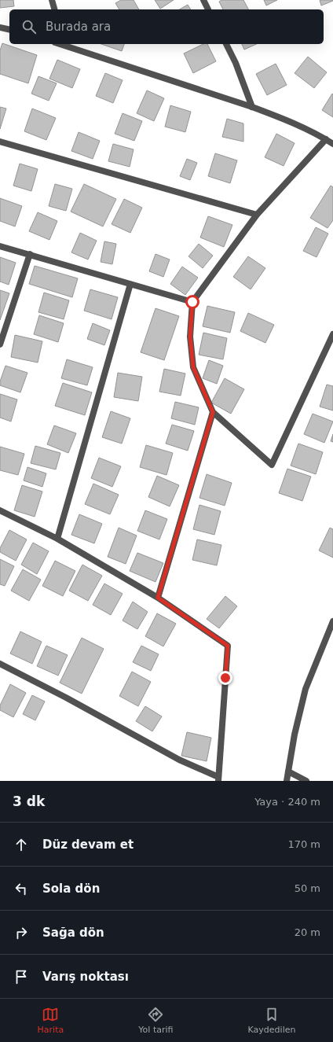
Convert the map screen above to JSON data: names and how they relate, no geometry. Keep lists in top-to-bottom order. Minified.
{"page":{"search":"Burada ara","heading":["3 dk","Yaya · 240 m"],"list":[["Düz devam et","170 m"],["Sola dön","50 m"],["Sağa dön","20 m"],"Varış noktası"],"nav":["Harita","Yol tarifi","Kaydedilen"]}}
